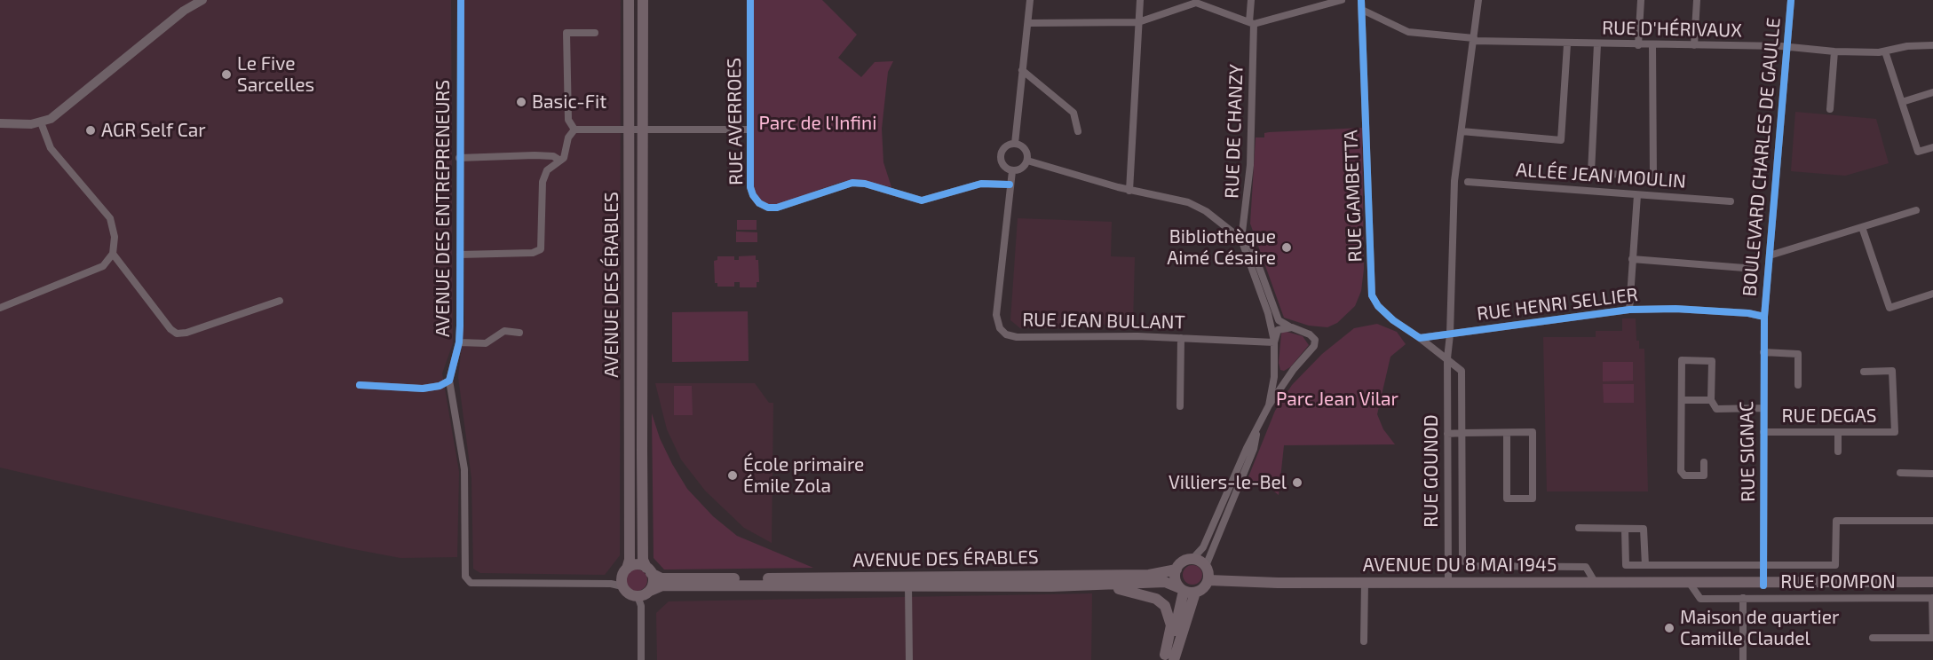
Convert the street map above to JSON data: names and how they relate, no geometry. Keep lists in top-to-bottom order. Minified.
{"streets":{"main road":["AVENUE DES ÉRABLES","AVENUE DU 8 MAI 1945"],"street":["RUE D'HÉRIVAUX","RUE AVERROES","RUE DE CHANZY","BOULEVARD CHARLES DE GAULLE","ALLÉE JEAN MOULIN","RUE GAMBETTA","AVENUE DES ENTREPRENEURS","RUE HENRI SELLIER","RUE JEAN BULLANT","RUE DEGAS","RUE SIGNAC","RUE GOUNOD","RUE POMPON"]},"crossings":[["RUE D'HÉRIVAUX","BOULEVARD CHARLES DE GAULLE"],["RUE D'HÉRIVAUX","RUE GAMBETTA"],["RUE D'HÉRIVAUX","RUE GOUNOD"],["RUE AVERROES","RUE JEAN BULLANT"],["BOULEVARD CHARLES DE GAULLE","RUE HENRI SELLIER"],["BOULEVARD CHARLES DE GAULLE","RUE SIGNAC"],["RUE GAMBETTA","RUE GOUNOD"],["RUE GAMBETTA","AVENUE DU 8 MAI 1945"],["AVENUE DES ENTREPRENEURS","AVENUE DES ÉRABLES"],["AVENUE DES ÉRABLES","AVENUE DU 8 MAI 1945"],["RUE HENRI SELLIER","RUE SIGNAC"],["RUE HENRI SELLIER","RUE GOUNOD"],["RUE DEGAS","RUE SIGNAC"],["RUE SIGNAC","AVENUE DU 8 MAI 1945"],["RUE GOUNOD","AVENUE DU 8 MAI 1945"],["AVENUE DU 8 MAI 1945","RUE POMPON"]],"parks":["Parc de l'Infini","Parc Jean Vilar"],"places":["Le Five Sarcelles","Basic-Fit","AGR Self Car","Bibliothèque Aimé Césaire","École primaire Émile Zola","Villiers-le-Bel","Maison de quartier Camille Claudel"]}
